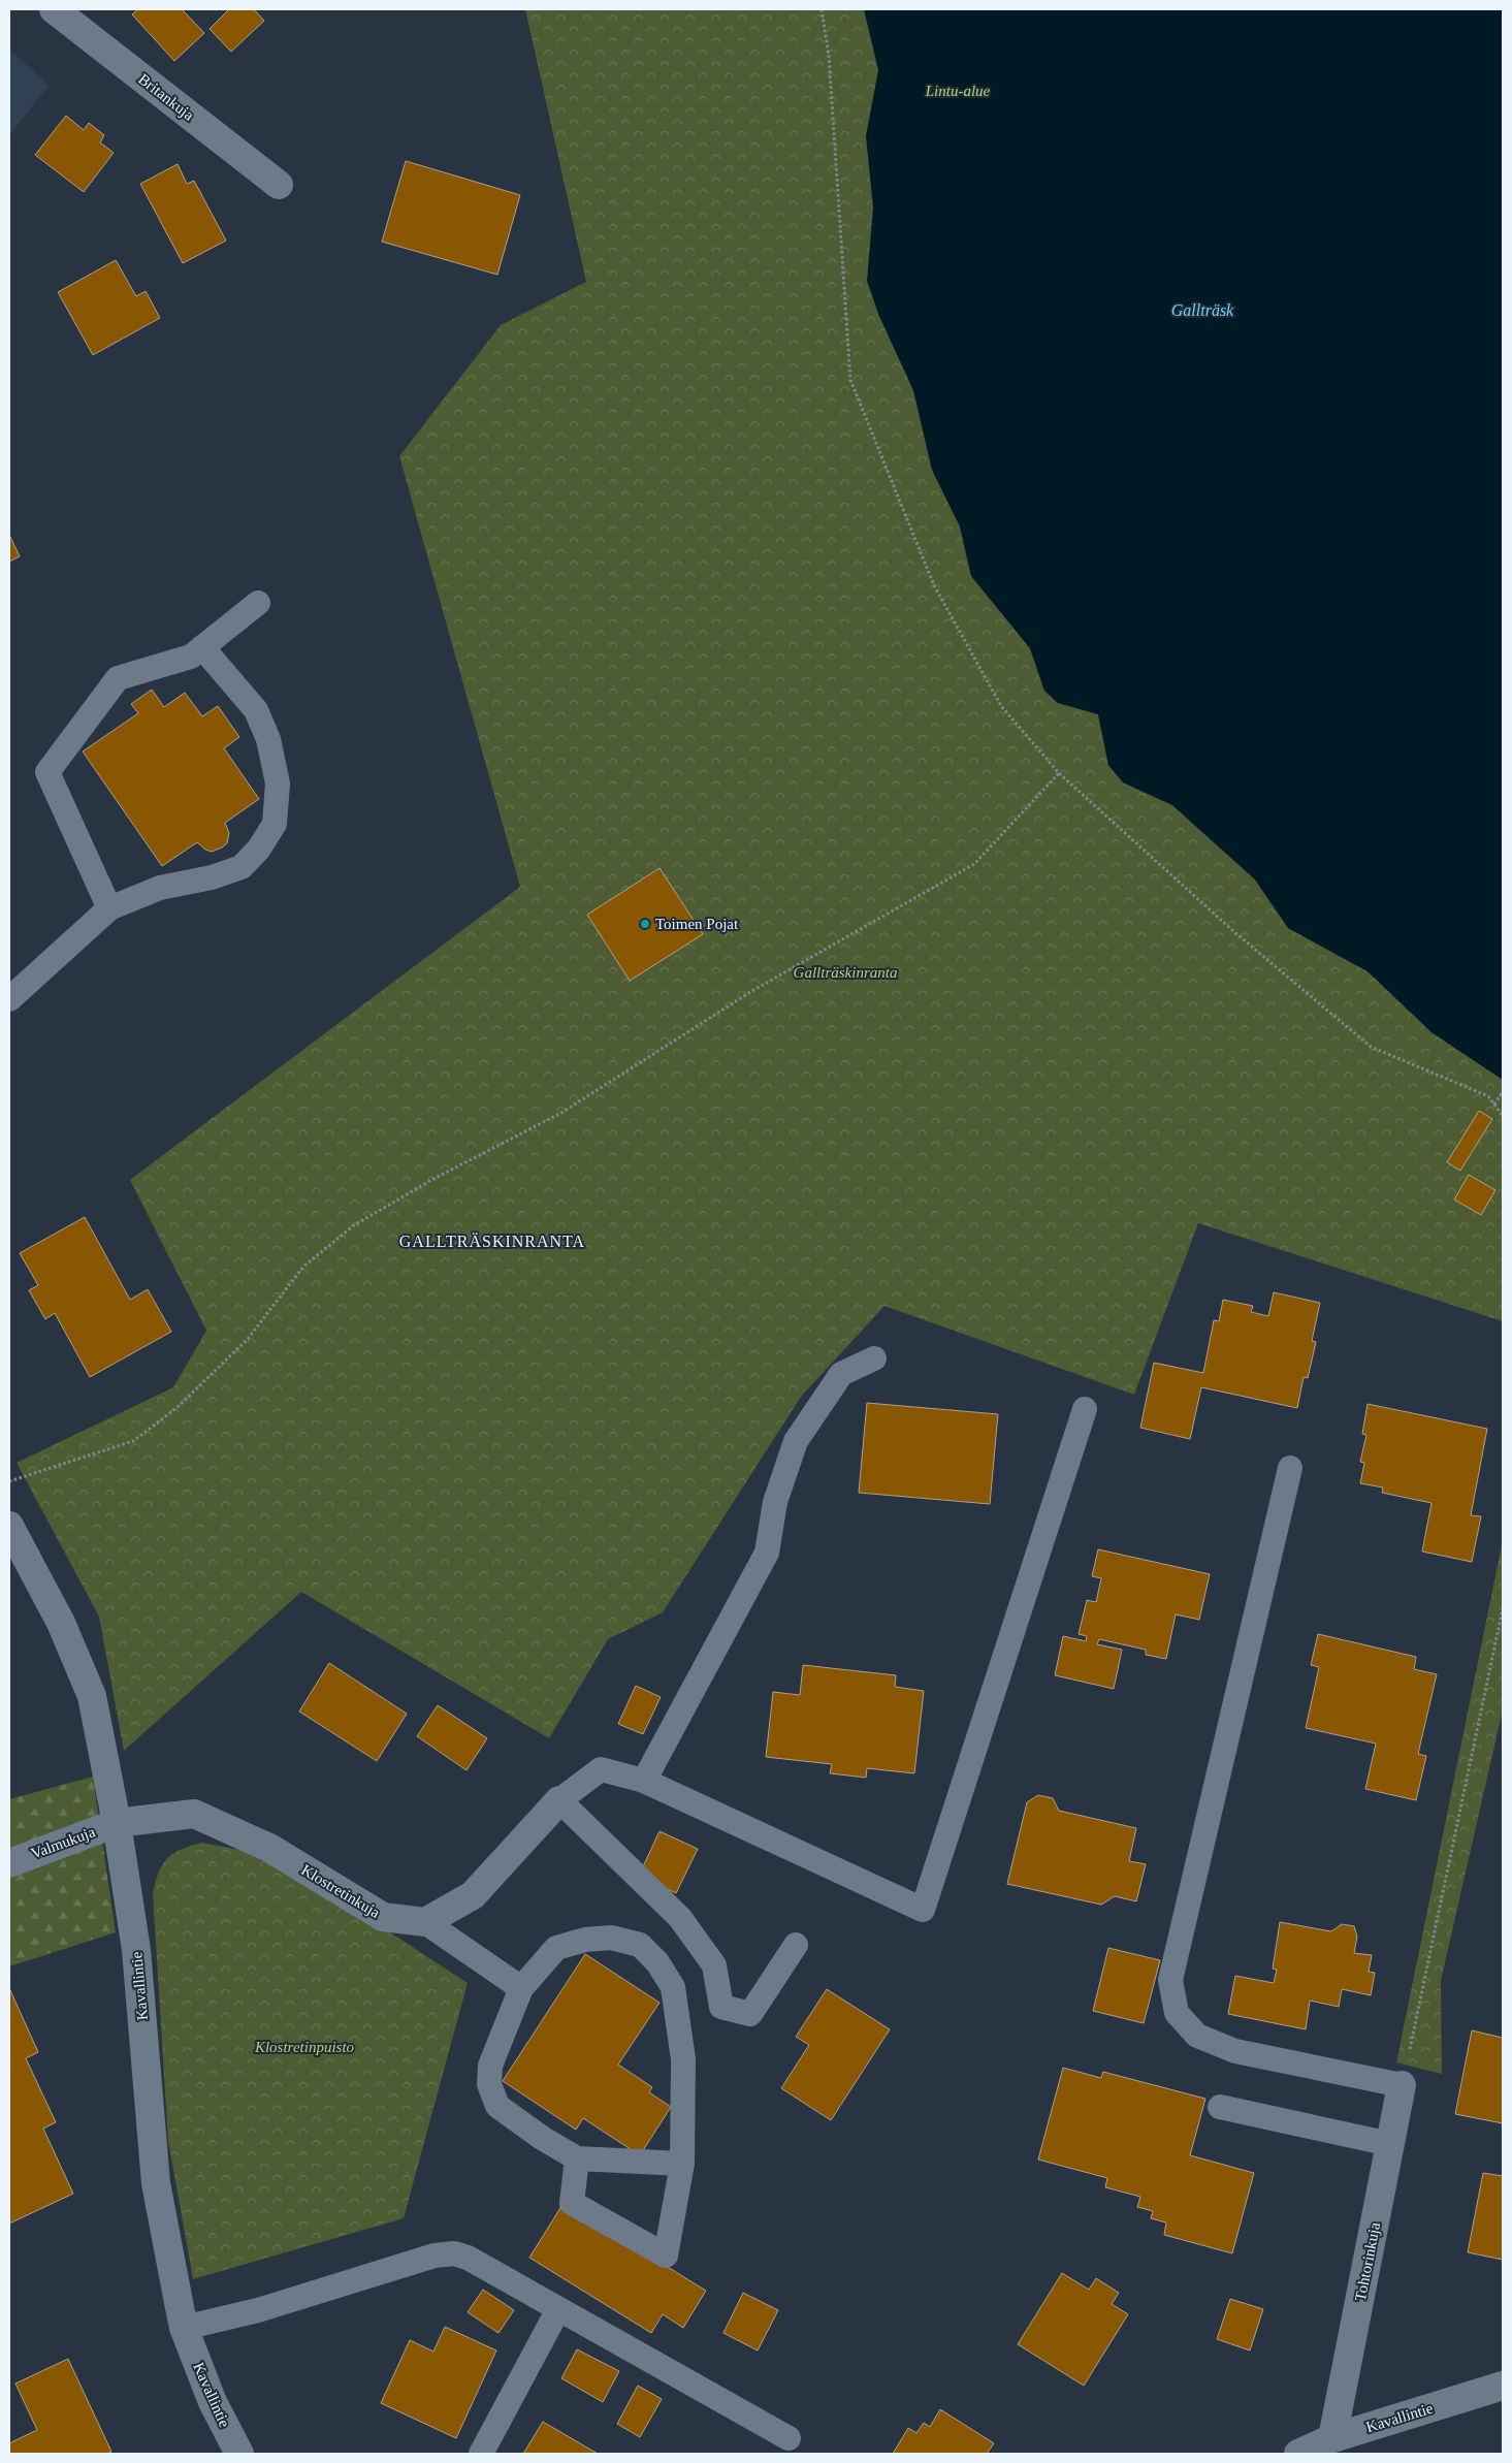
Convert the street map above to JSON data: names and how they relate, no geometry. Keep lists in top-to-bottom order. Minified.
{"streets":{"street":["Britankuja","Valmukuja","Klostretinkuja","Kavallintie","Tohtorinkuja"]},"crossings":[["Valmukuja","Klostretinkuja"],["Valmukuja","Kavallintie"],["Klostretinkuja","Kavallintie"],["Kavallintie","Tohtorinkuja"]],"districts":["GALLTRÄSKINRANTA"],"water":["Gallträsk"],"parks":["Lintu-alue","Gallträskinranta","Klostretinpuisto"],"places":["Toimen Pojat"]}
